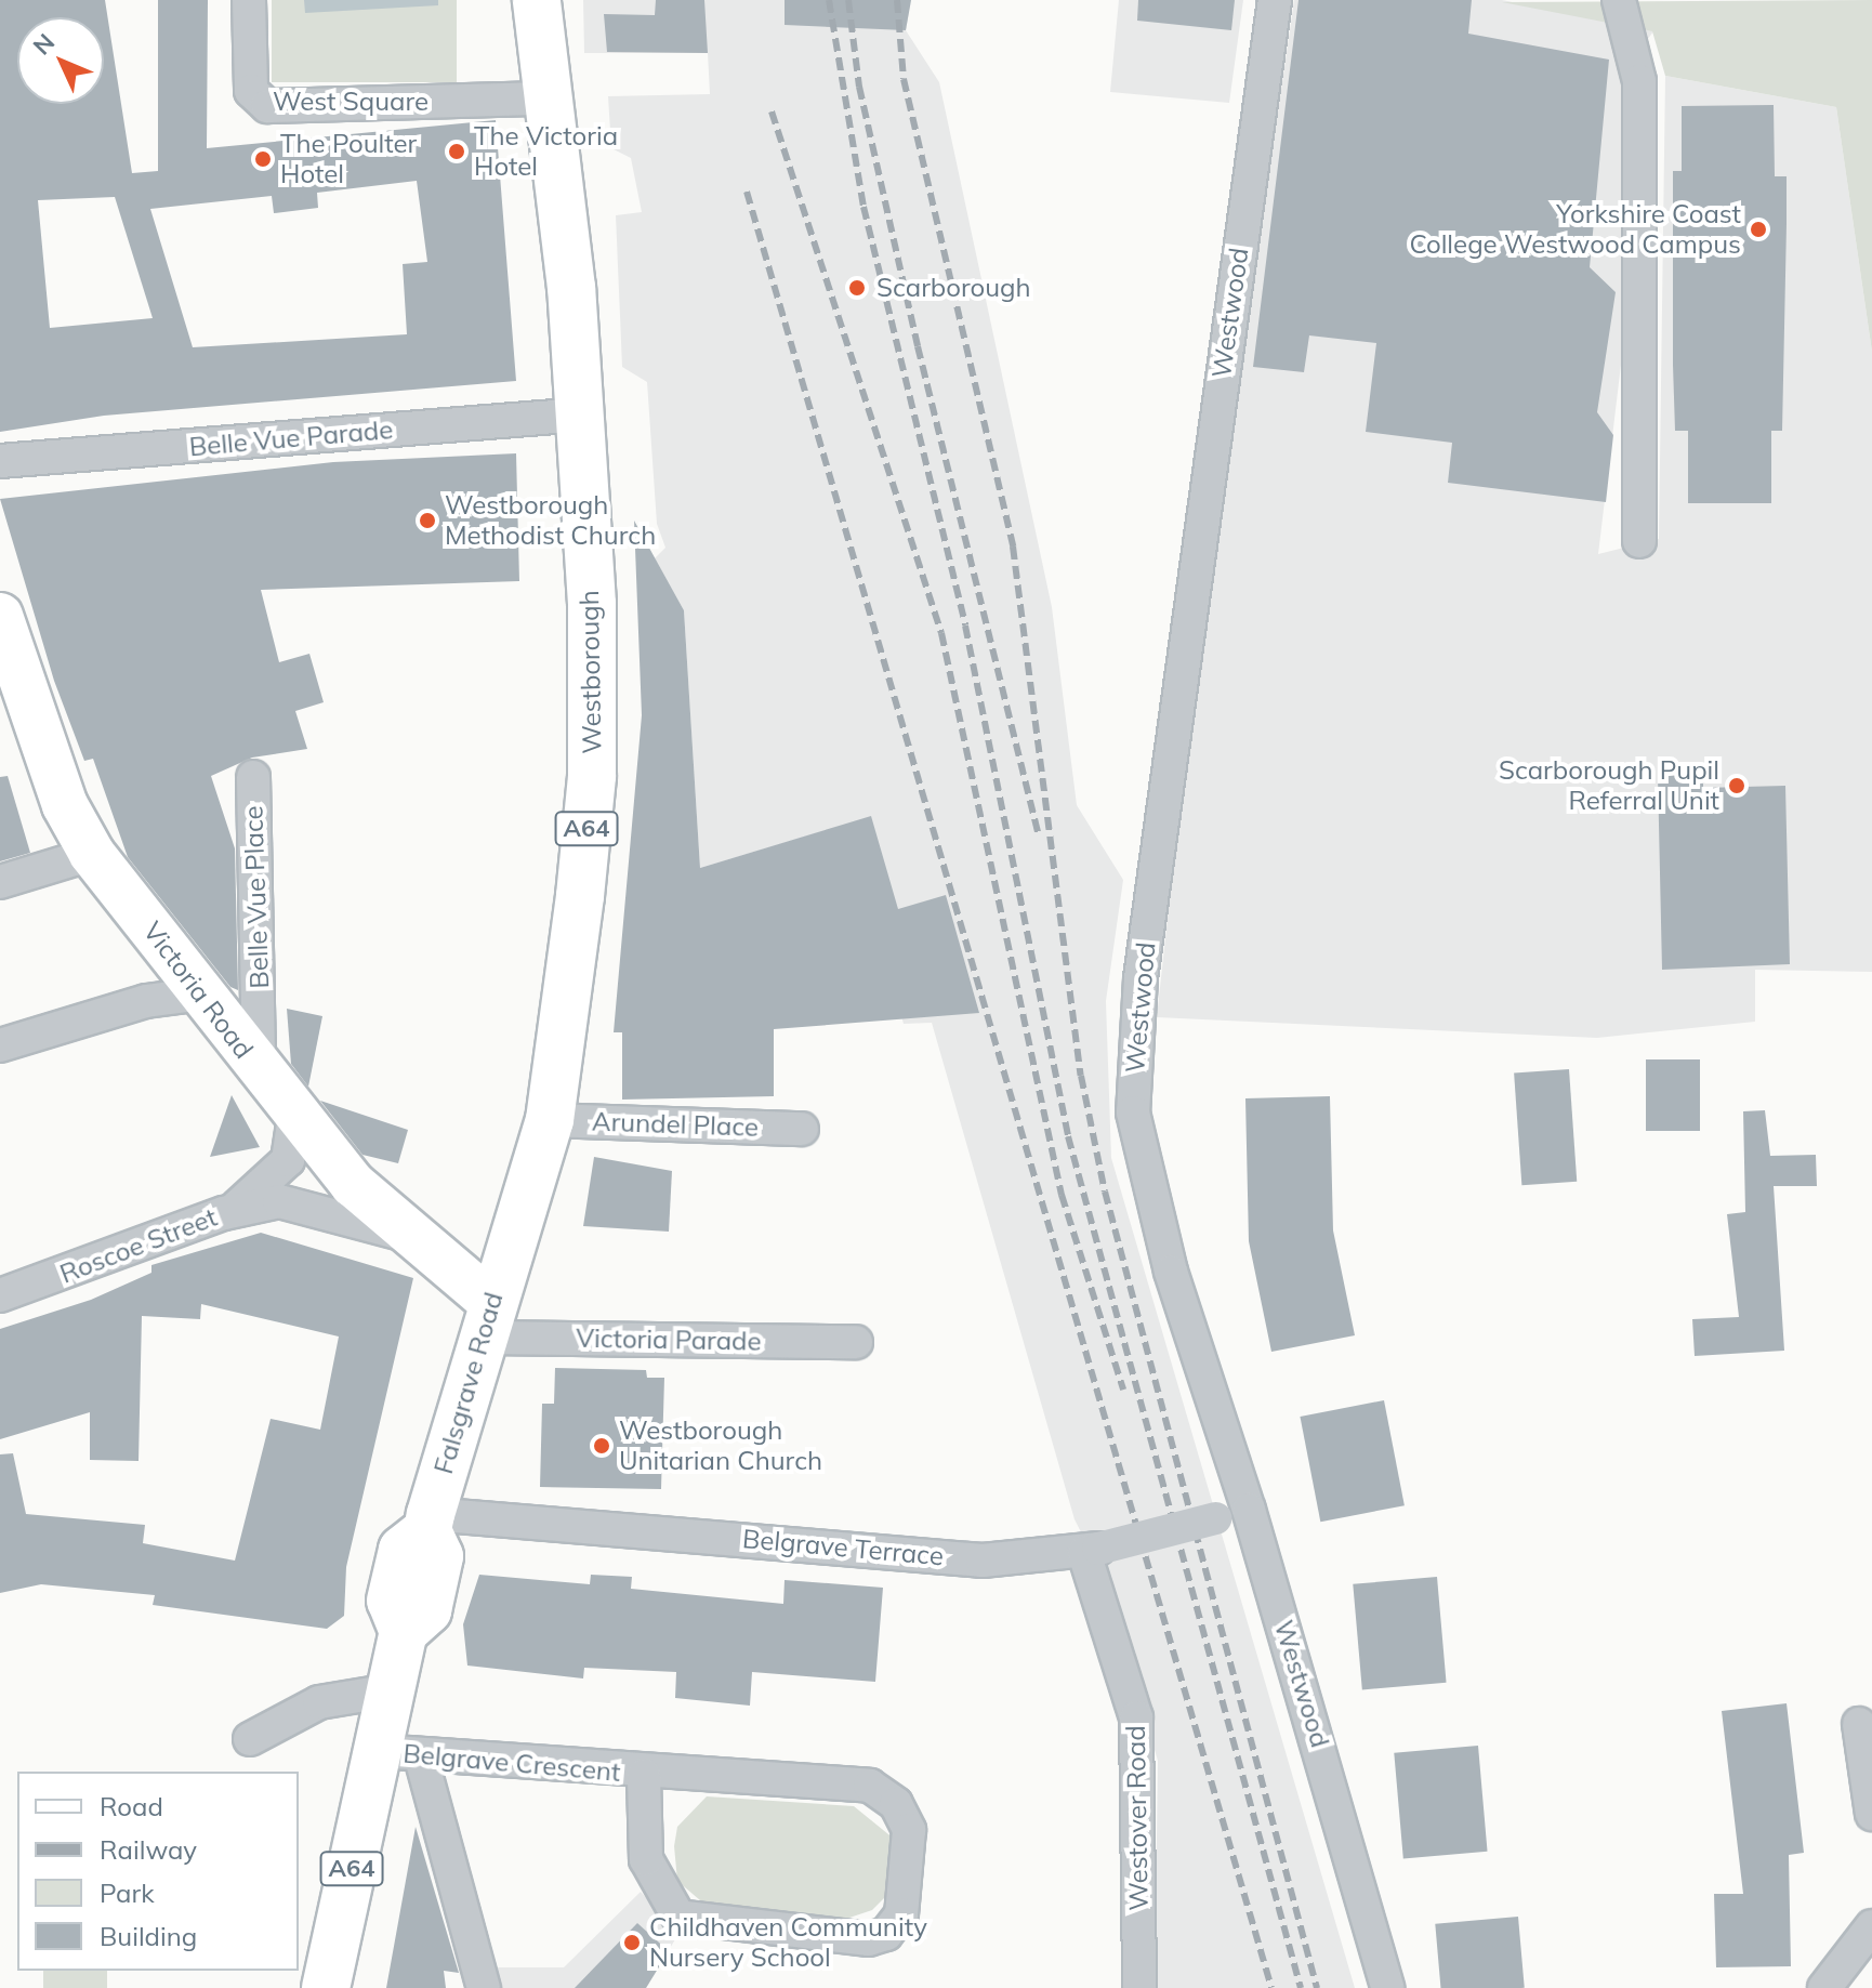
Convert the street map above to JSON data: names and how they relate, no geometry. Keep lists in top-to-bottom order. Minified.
{"streets":{"highway":["Westborough","A64","Falsgrave Road"],"main road":["Victoria Road"],"street":["West Square","Westwood","Belle Vue Parade","Belle Vue Place","Arundel Place","Roscoe Street","Victoria Parade","Belgrave Terrace","Belgrave Crescent","Westover Road"]},"crossings":[["West Square","Westborough"],["Westwood","Belgrave Terrace"],["Belle Vue Parade","Westborough"],["Westborough","Arundel Place"],["Westborough","Falsgrave Road"],["Belle Vue Place","Victoria Road"],["Victoria Road","Roscoe Street"],["Victoria Road","Victoria Parade"],["Victoria Road","Falsgrave Road"],["Victoria Parade","Falsgrave Road"],["Falsgrave Road","Belgrave Terrace"],["Falsgrave Road","Belgrave Crescent"],["Belgrave Terrace","Westover Road"]],"places":["The Victoria Hotel","The Poulter Hotel","Yorkshire Coast College Westwood Campus","Scarborough","Westborough Methodist Church","Scarborough Pupil Referral Unit","Westborough Unitarian Church","Childhaven Community Nursery School"],"legend":["Road","Railway","Park","Building"],"north":"top left"}
